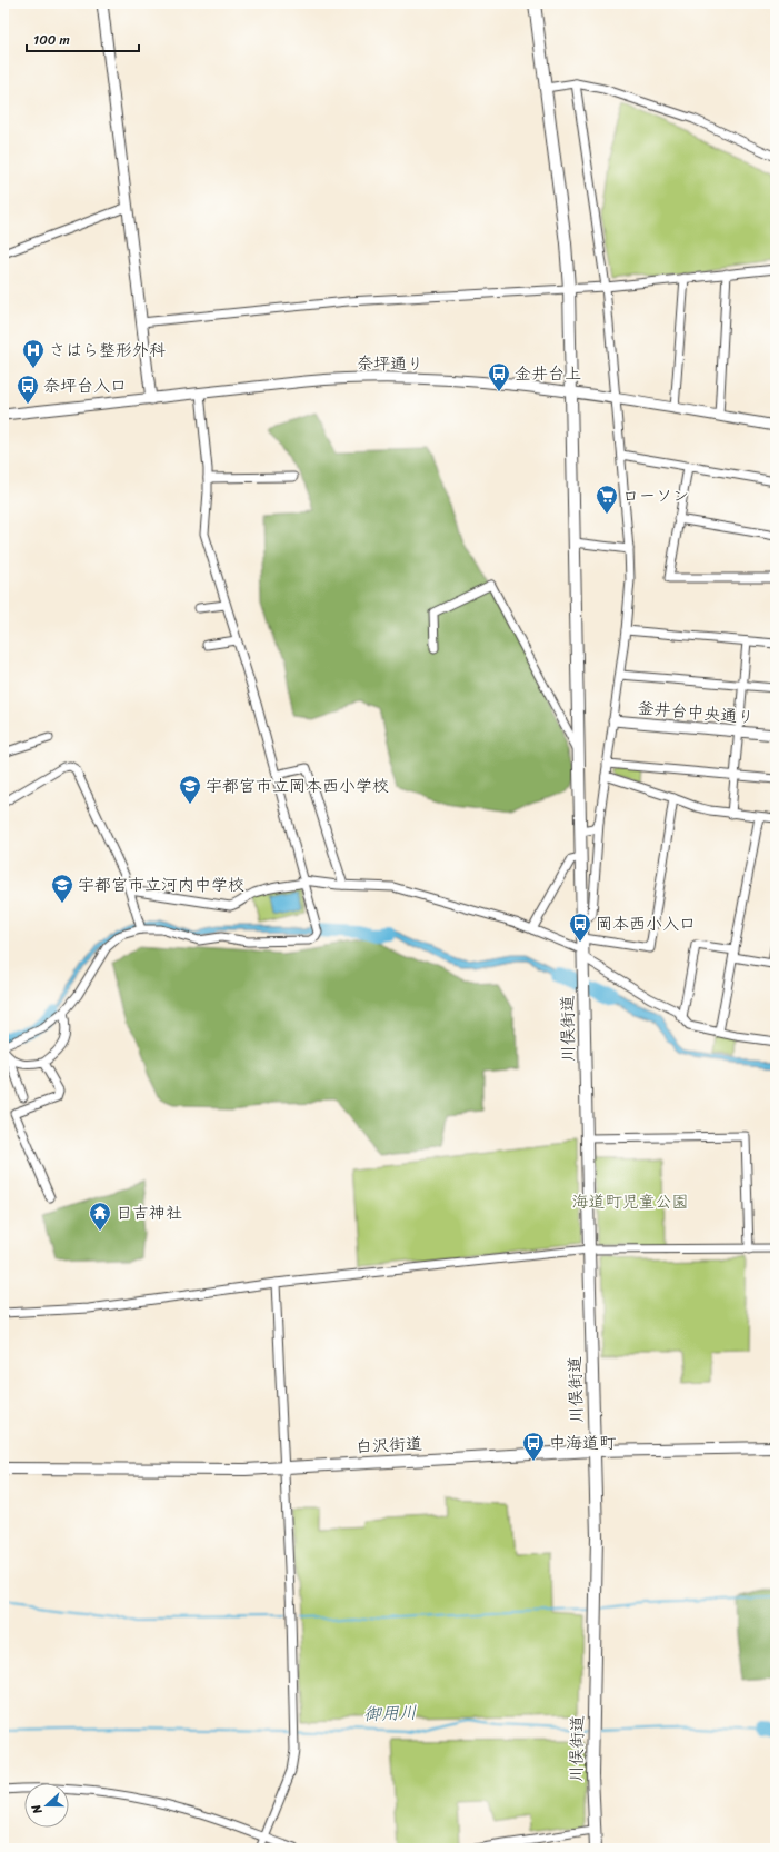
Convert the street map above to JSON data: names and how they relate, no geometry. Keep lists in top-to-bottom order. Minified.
{"streets":{"main road":["川俣街道","白沢街道"],"street":["奈坪通り","釜井台中央通り"]},"crossings":[["奈坪通り","川俣街道"],["川俣街道","白沢街道"]],"water":["御用川"],"parks":["海道町児童公園"],"places":{"hospital":["さはら整形外科"],"bus stop":["金井台上","奈坪台入口","岡本西小入口","中海道町"],"supermarket":["ローソン"],"school or university":["宇都宮市立岡本西小学校","宇都宮市立河内中学校"],"temple":["日吉神社"]},"scale_bar":"100 m","north":"left"}
